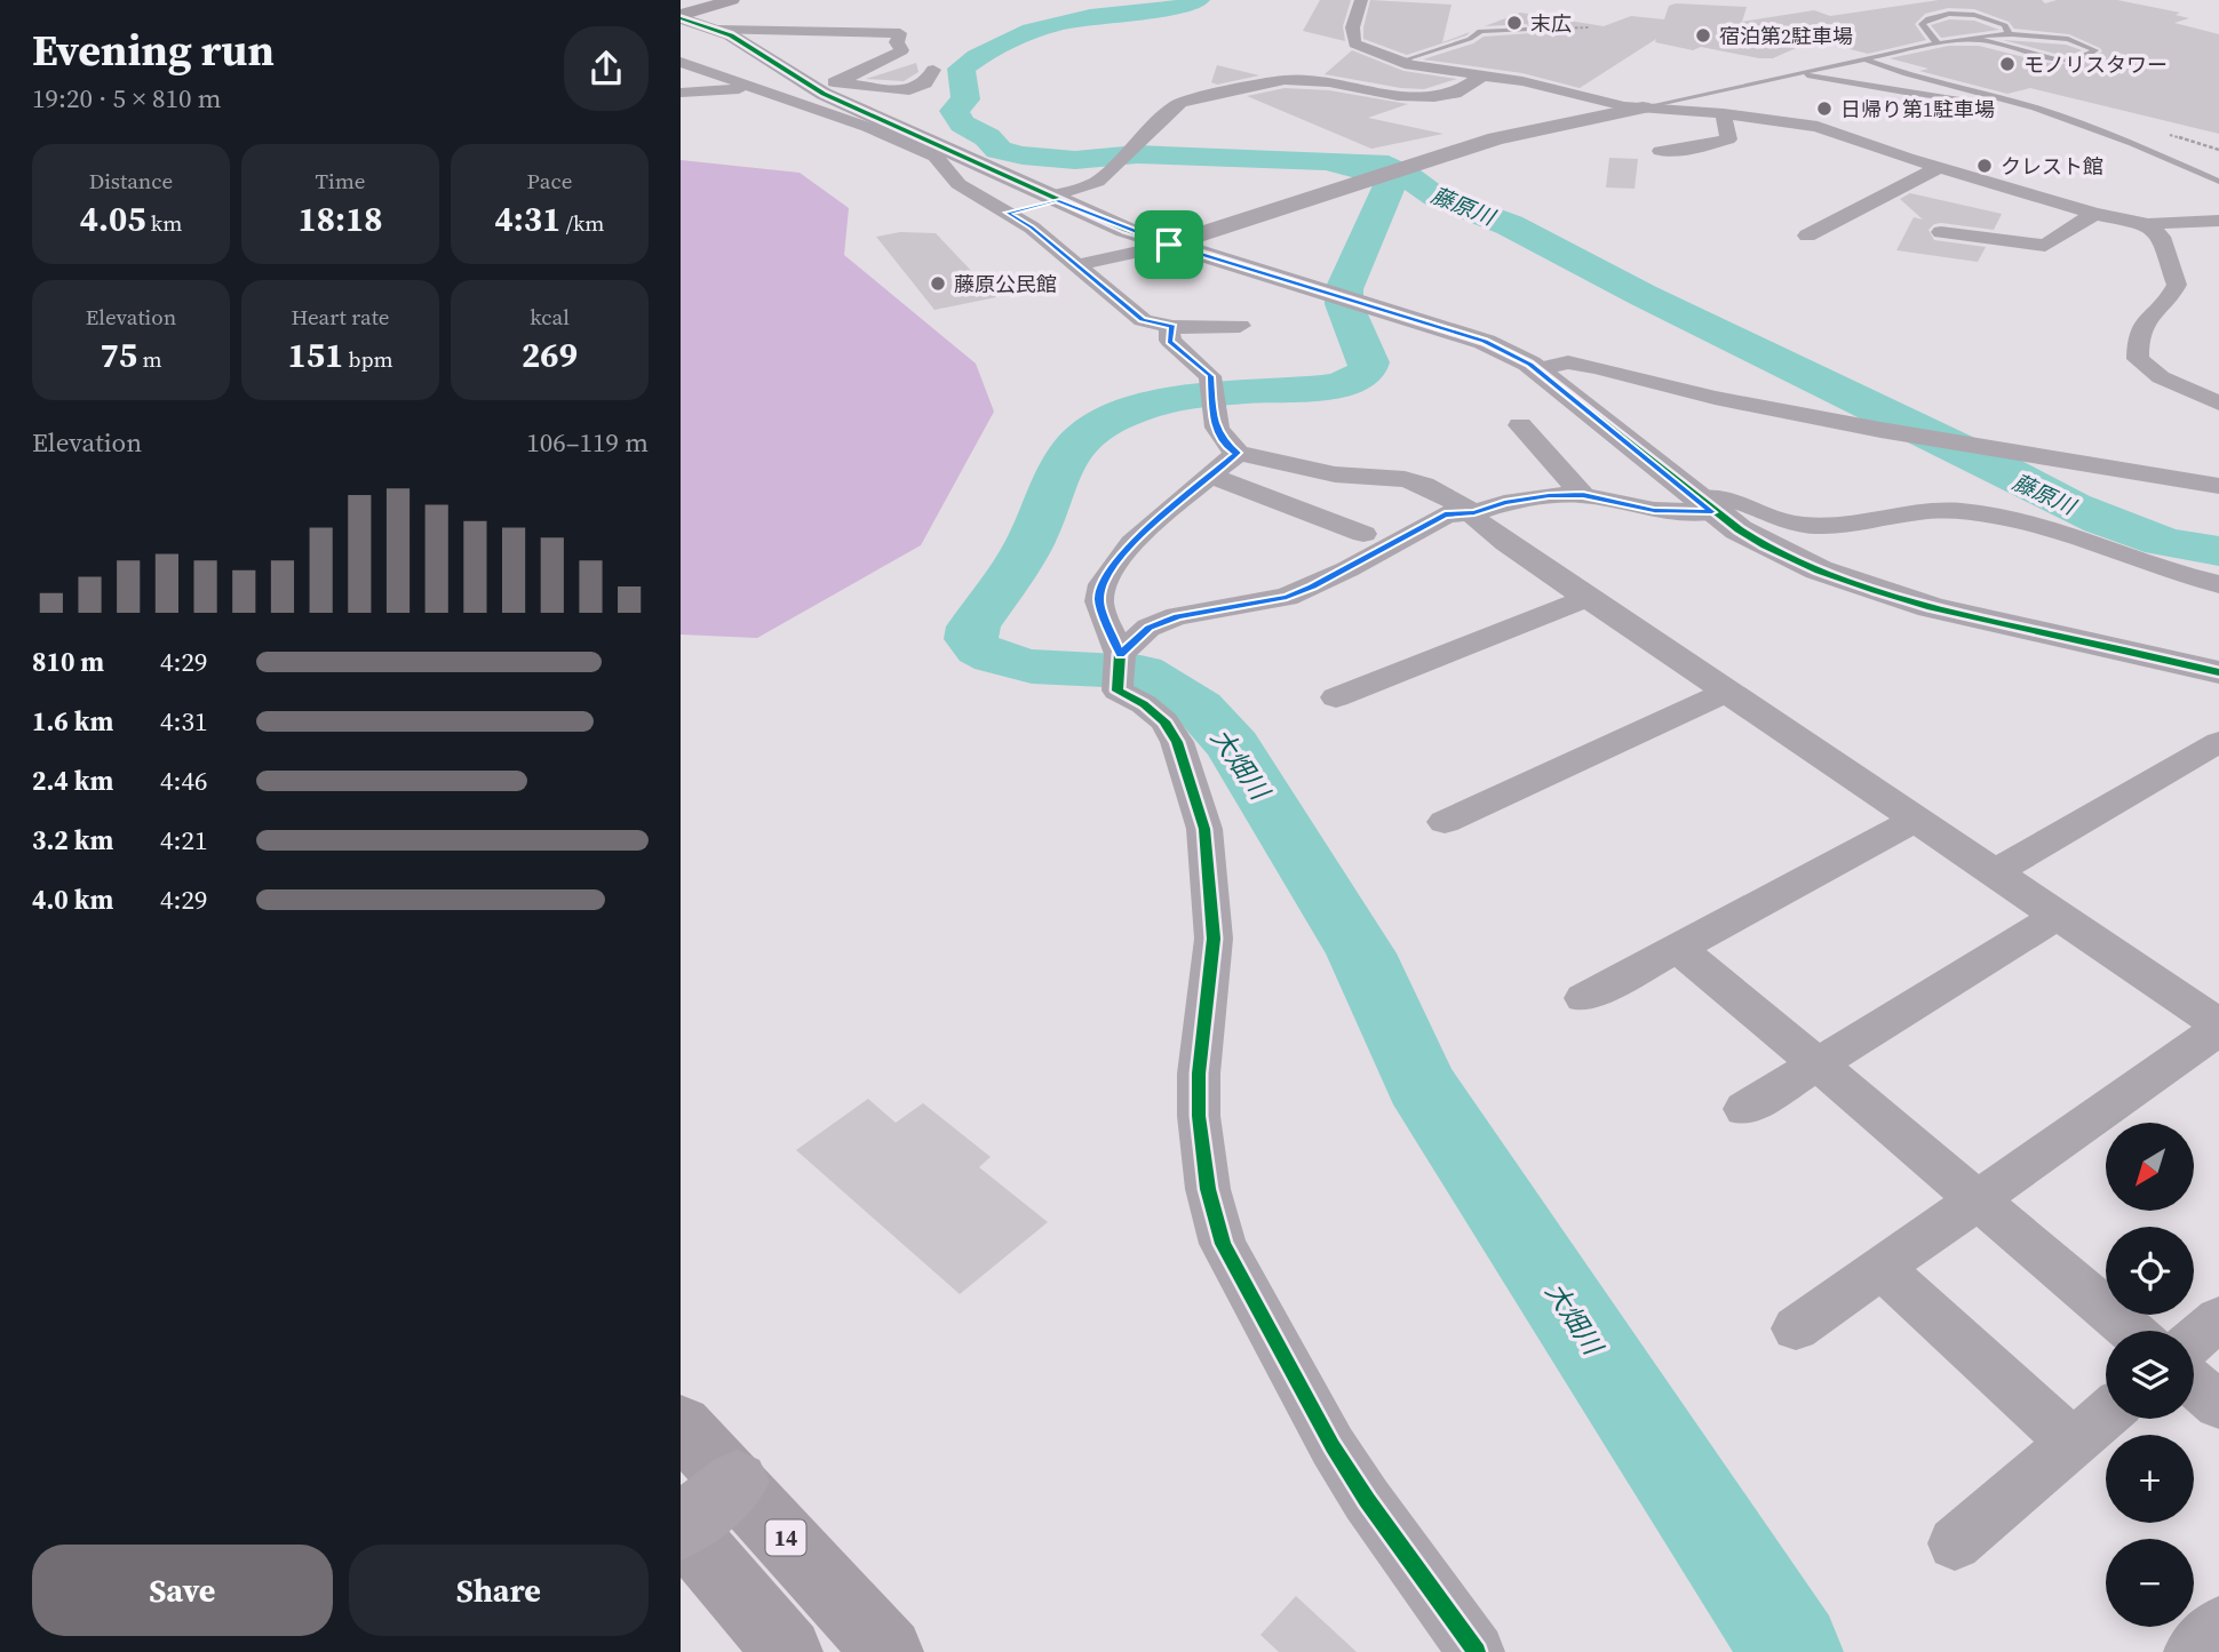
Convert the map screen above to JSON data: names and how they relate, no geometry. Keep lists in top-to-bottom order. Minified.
{"streets":{"main road":["14"]},"water":["藤原川","大畑川"],"places":["末広","宿泊第2駐車場","モノリスタワー","日帰り第1駐車場","クレスト館","藤原公民館"],"north":"bottom left","page":{"heading":["Evening run","19:20 · 5 × 810 m"],"stats":[["Distance","4.05 km"],["Time","18:18"],["Pace","4:31 /km"],["Elevation","75 m"],["Heart rate","151 bpm"],["kcal","269"]],"chart":["Elevation","106–119 m"],"list":[{"name":"810 m","note":"4:29"},{"name":"1.6 km","note":"4:31"},{"name":"2.4 km","note":"4:46"},{"name":"3.2 km","note":"4:21"},{"name":"4.0 km","note":"4:29"}],"map_buttons":["+","−"],"buttons":["Save","Share"]}}
